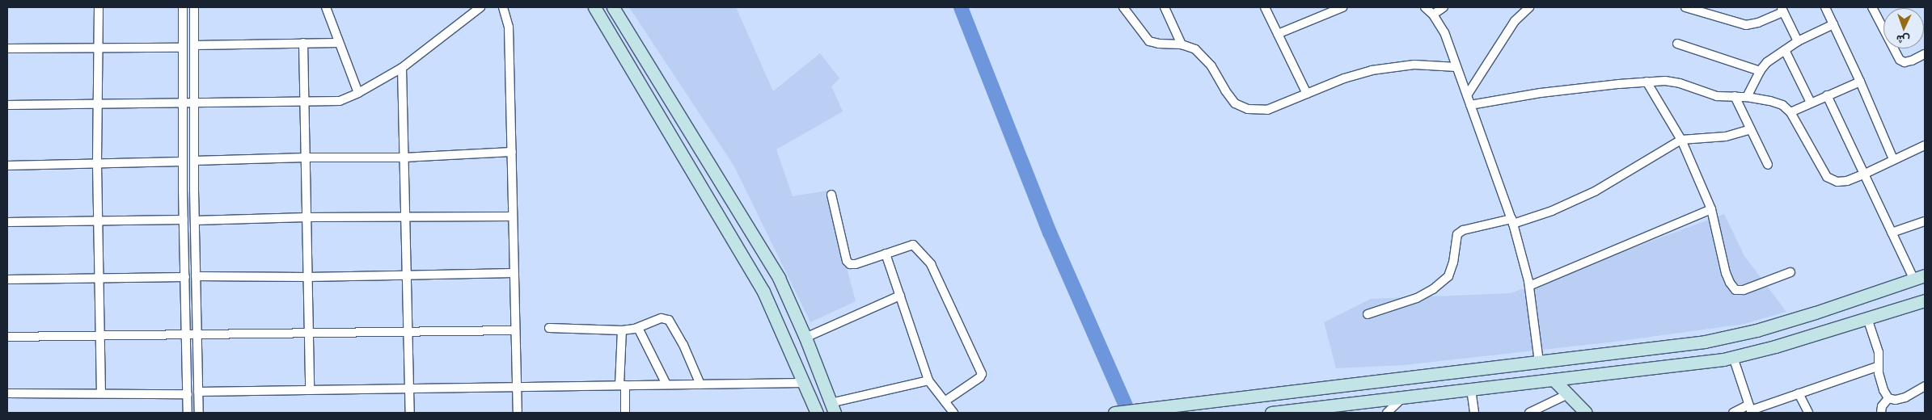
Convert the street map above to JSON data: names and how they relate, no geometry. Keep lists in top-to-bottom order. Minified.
{"north":"bottom"}
